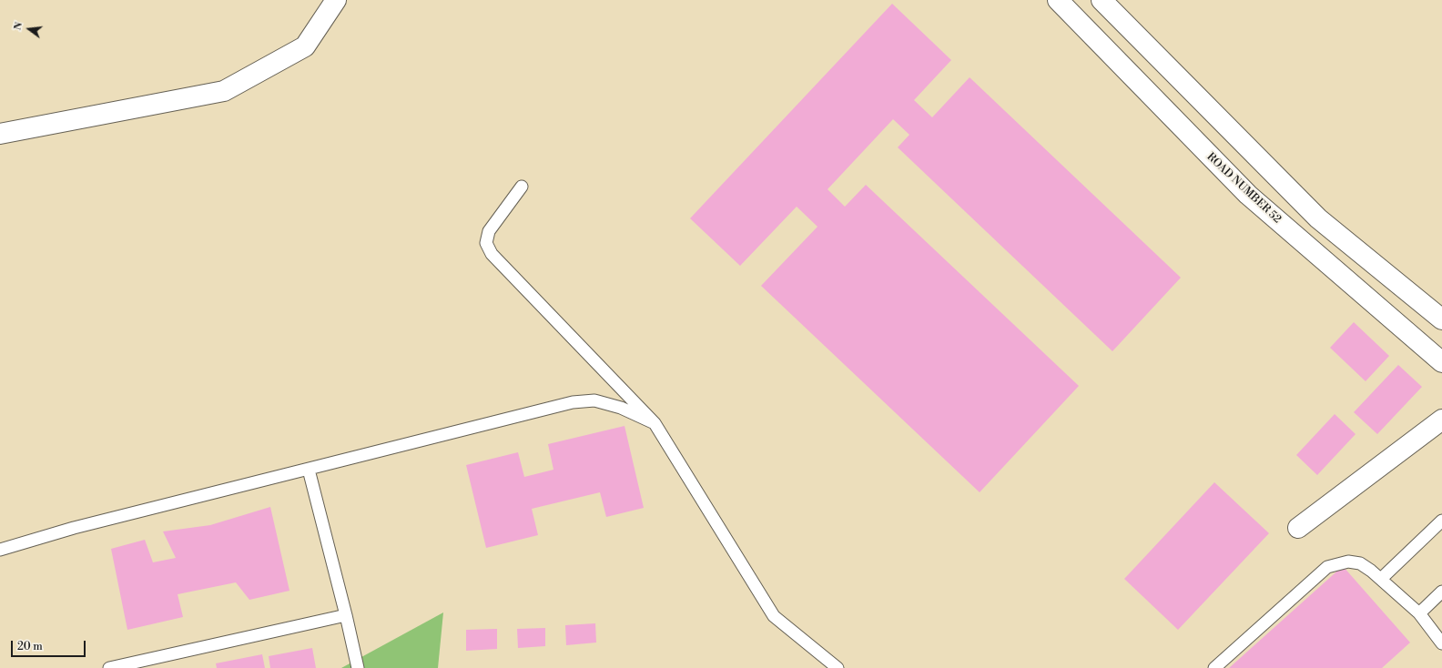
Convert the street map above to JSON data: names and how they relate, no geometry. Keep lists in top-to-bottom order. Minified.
{"streets":{"main road":["ROAD NUMBER 52"]},"scale_bar":"20 m","north":"left"}
